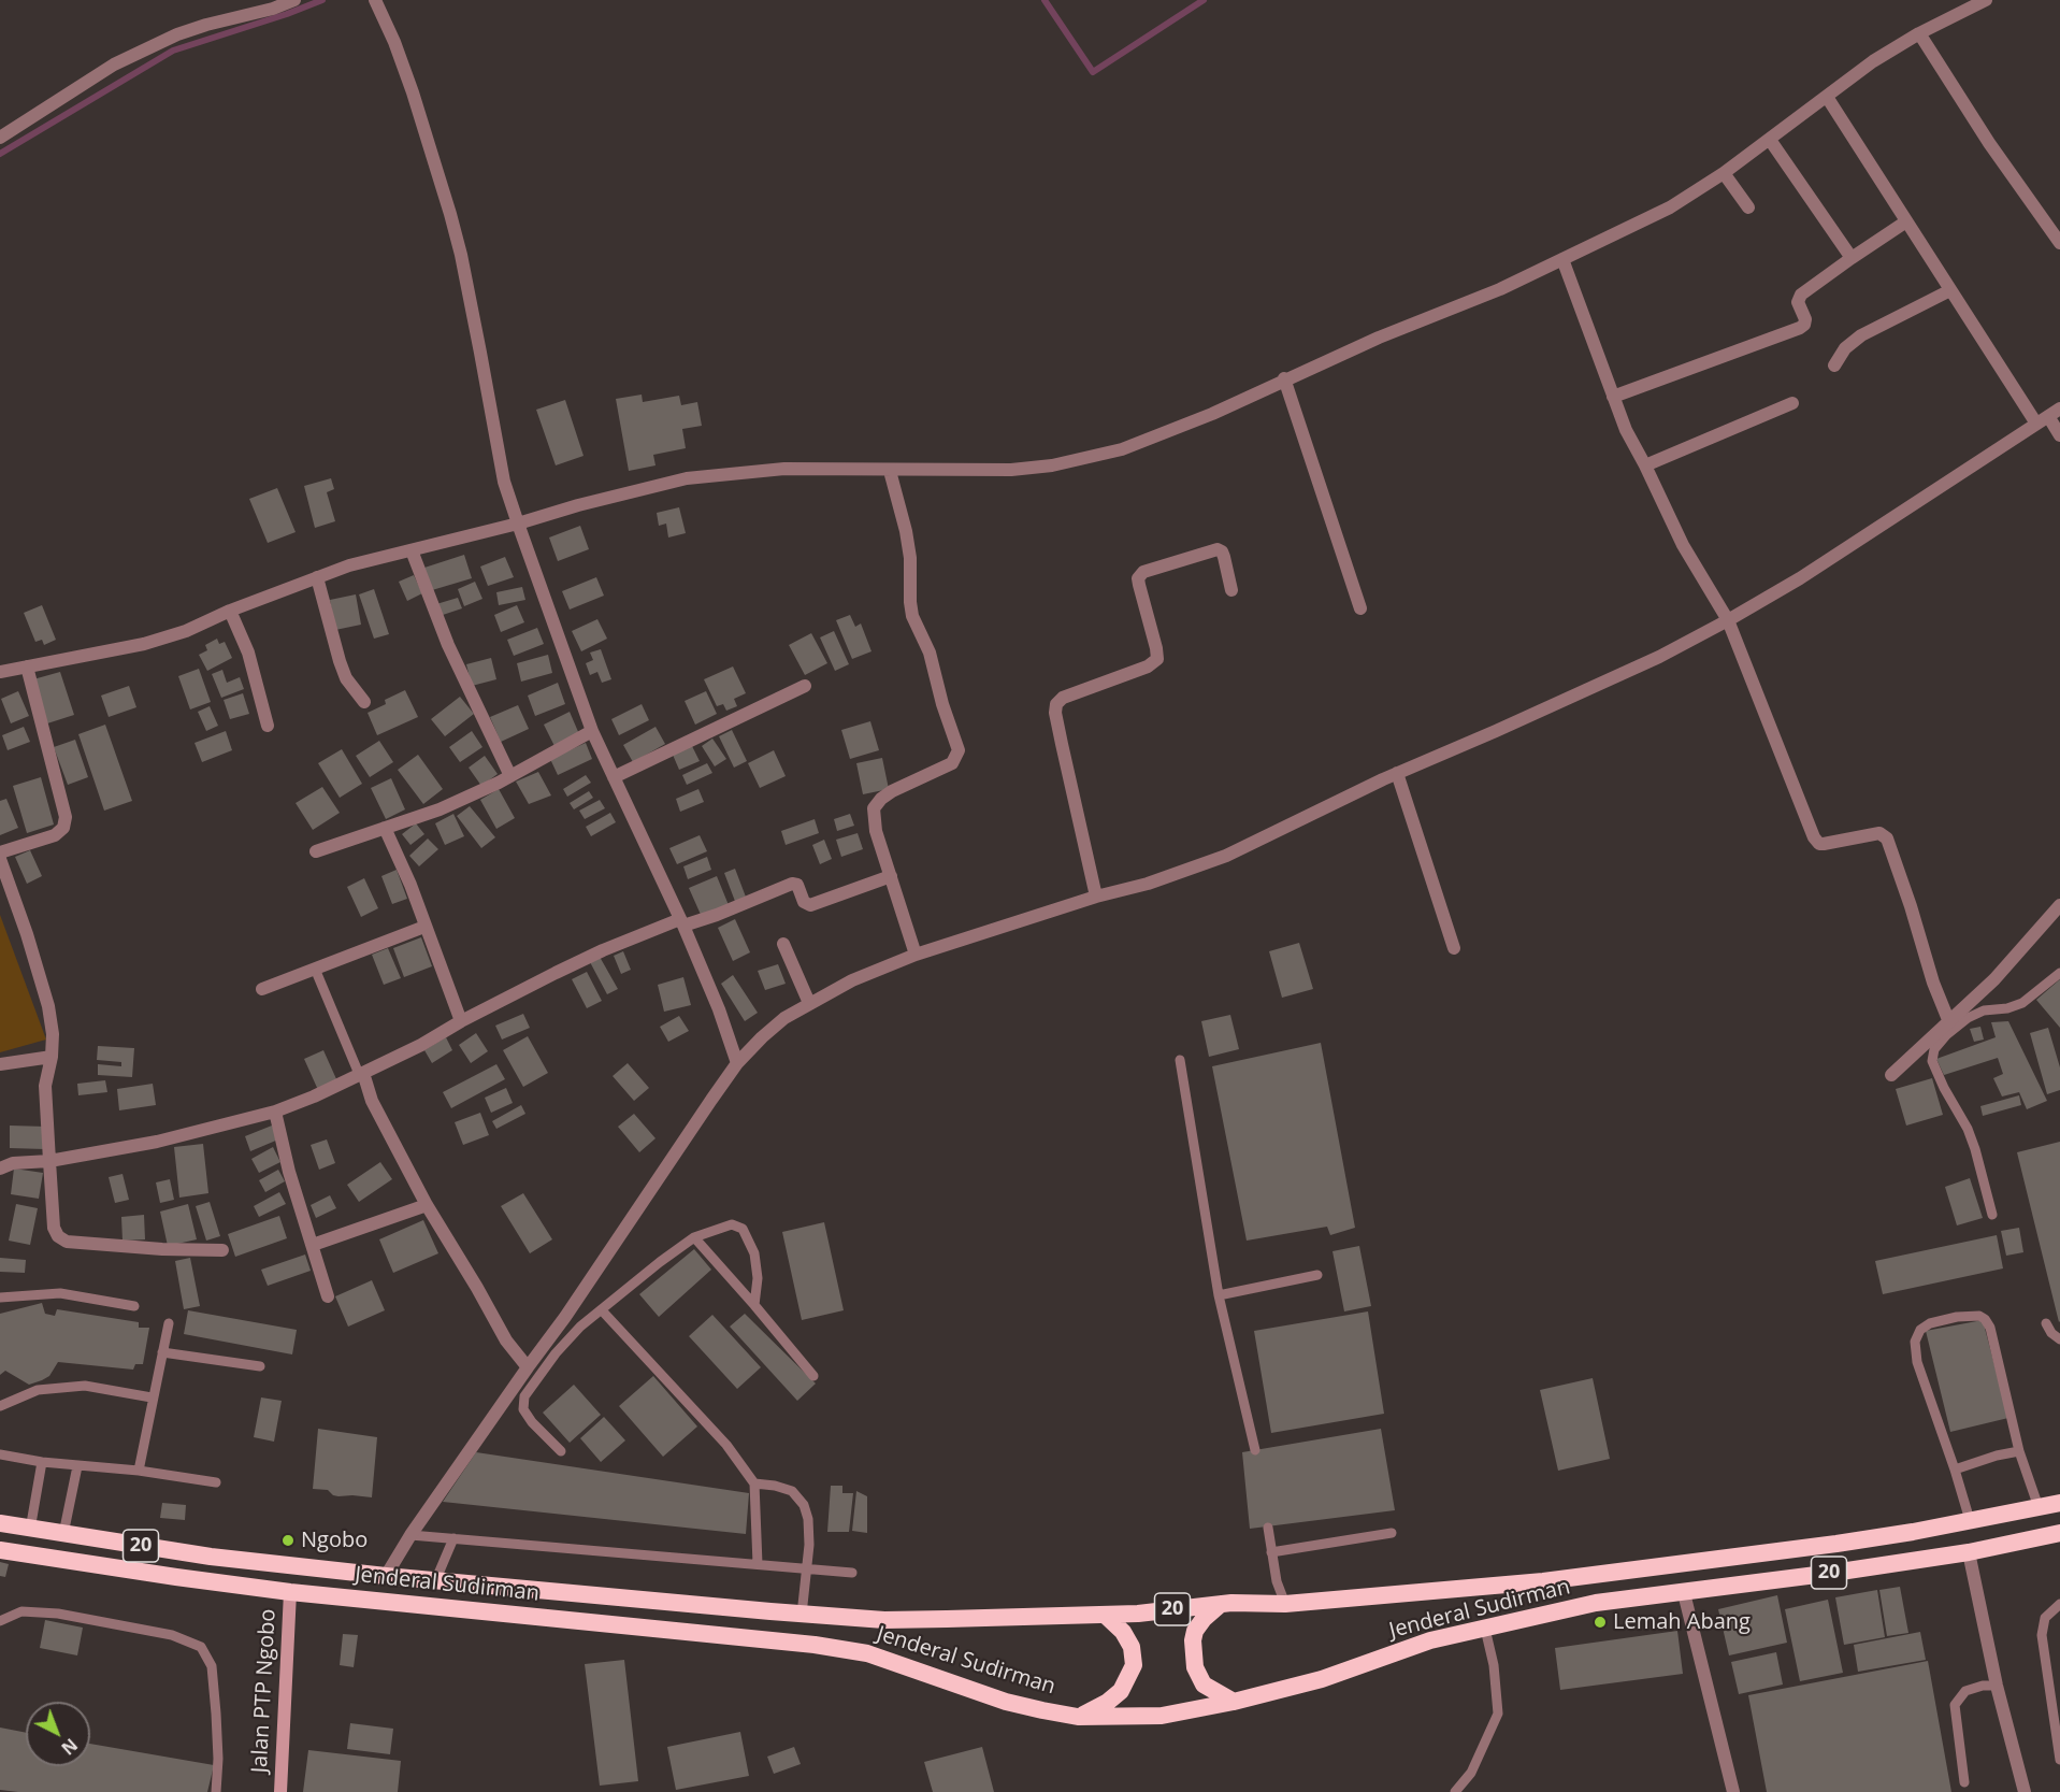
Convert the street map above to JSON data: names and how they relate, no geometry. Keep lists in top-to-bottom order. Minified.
{"streets":{"highway":["20","Jenderal Sudirman"],"main road":["Jalan PTP Ngobo"]},"crossings":[["Jenderal Sudirman","Jalan PTP Ngobo"]],"places":["Ngobo","Lemah Abang"],"north":"bottom right"}
